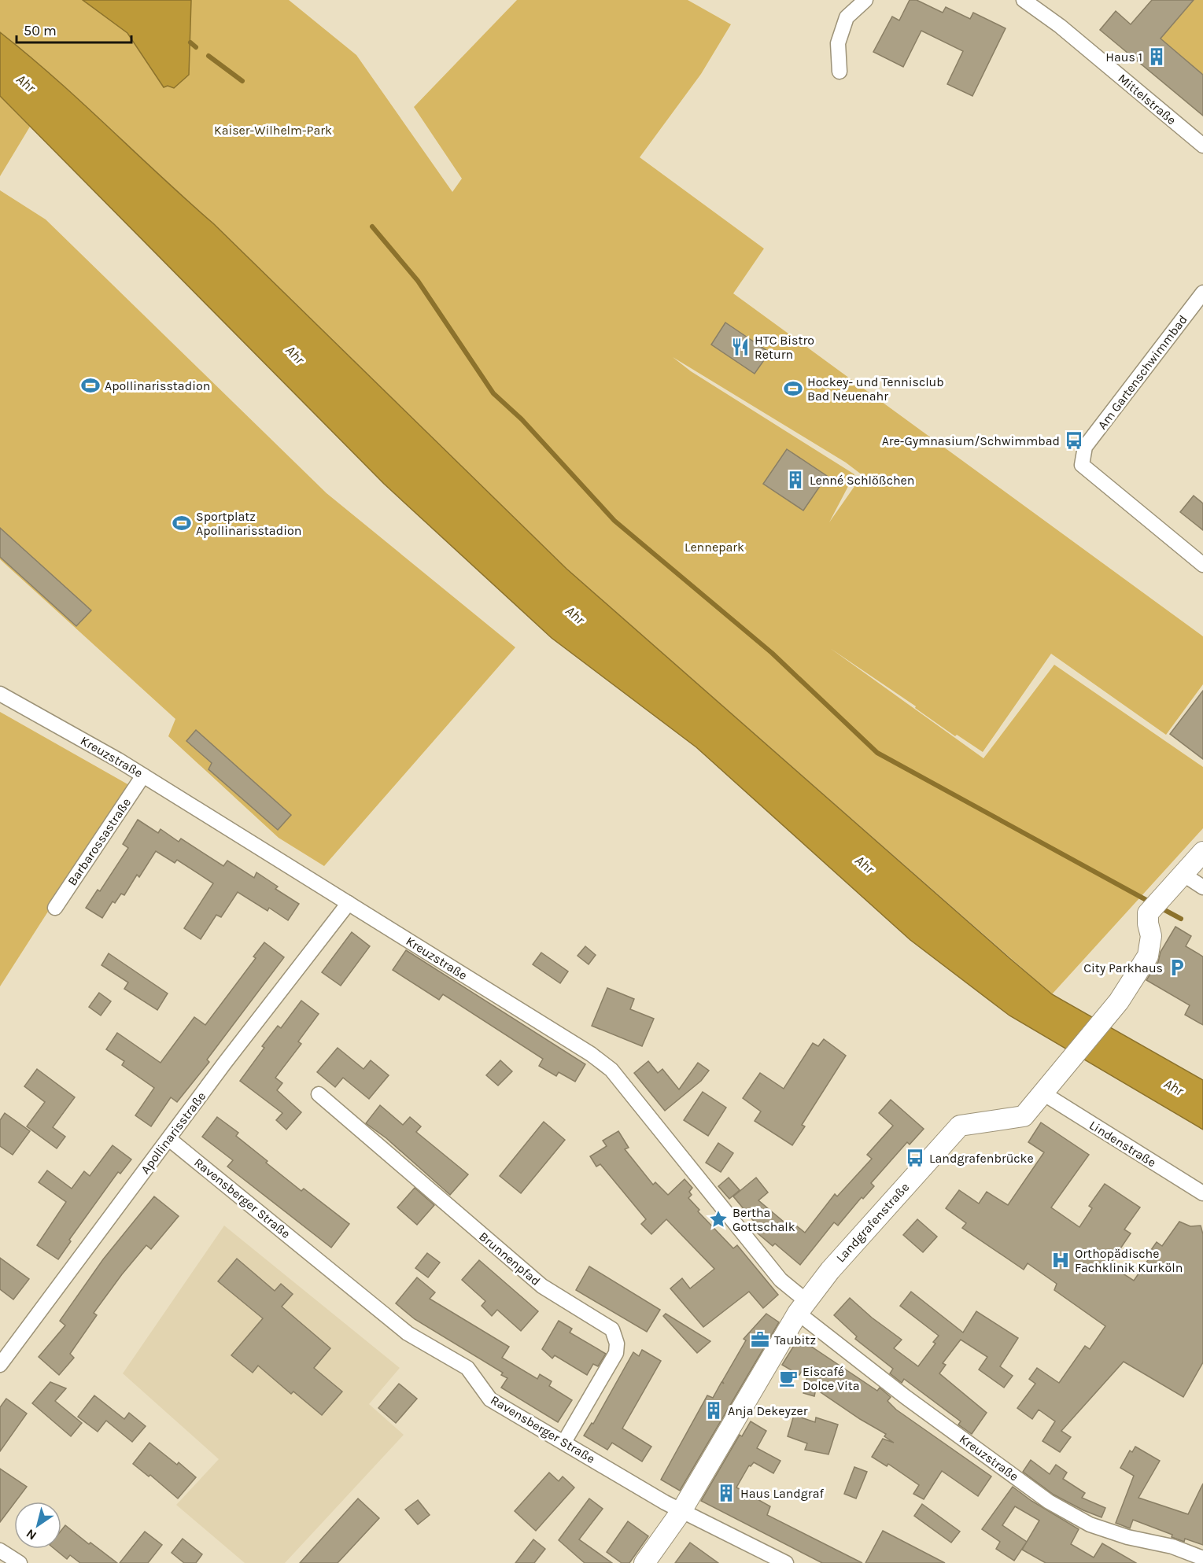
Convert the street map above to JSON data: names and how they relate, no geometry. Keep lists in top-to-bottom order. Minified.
{"streets":{"street":["Mittelstraße","Am Gartenschwimmbad","Kreuzstraße","Barbarossastraße","Apollinarisstraße","Lindenstraße","Ravensberger Straße","Landgrafenstraße","Brunnenpfad"]},"crossings":[["Kreuzstraße","Barbarossastraße"],["Kreuzstraße","Apollinarisstraße"],["Kreuzstraße","Landgrafenstraße"],["Apollinarisstraße","Ravensberger Straße"],["Lindenstraße","Landgrafenstraße"],["Ravensberger Straße","Landgrafenstraße"],["Ravensberger Straße","Brunnenpfad"]],"water":["Ahr"],"parks":["Kaiser-Wilhelm-Park","Lennepark"],"places":{"building":["Haus 1","Lenné Schlößchen","Anja Dekeyzer","Haus Landgraf"],"restaurant":["HTC Bistro Return"],"sports":["Apollinarisstadion","Hockey- und Tennisclub Bad Neuenahr","Sportplatz Apollinarisstadion"],"bus stop":["Are-Gymnasium/Schwimmbad","Landgrafenbrücke"],"parking":["City Parkhaus"],"place":["Bertha Gottschalk"],"hospital":["Orthopädische Fachklinik Kurköln"],"office":["Taubitz"],"cafe":["Eiscafé Dolce Vita"]},"scale_bar":"50 m","north":"bottom left"}
